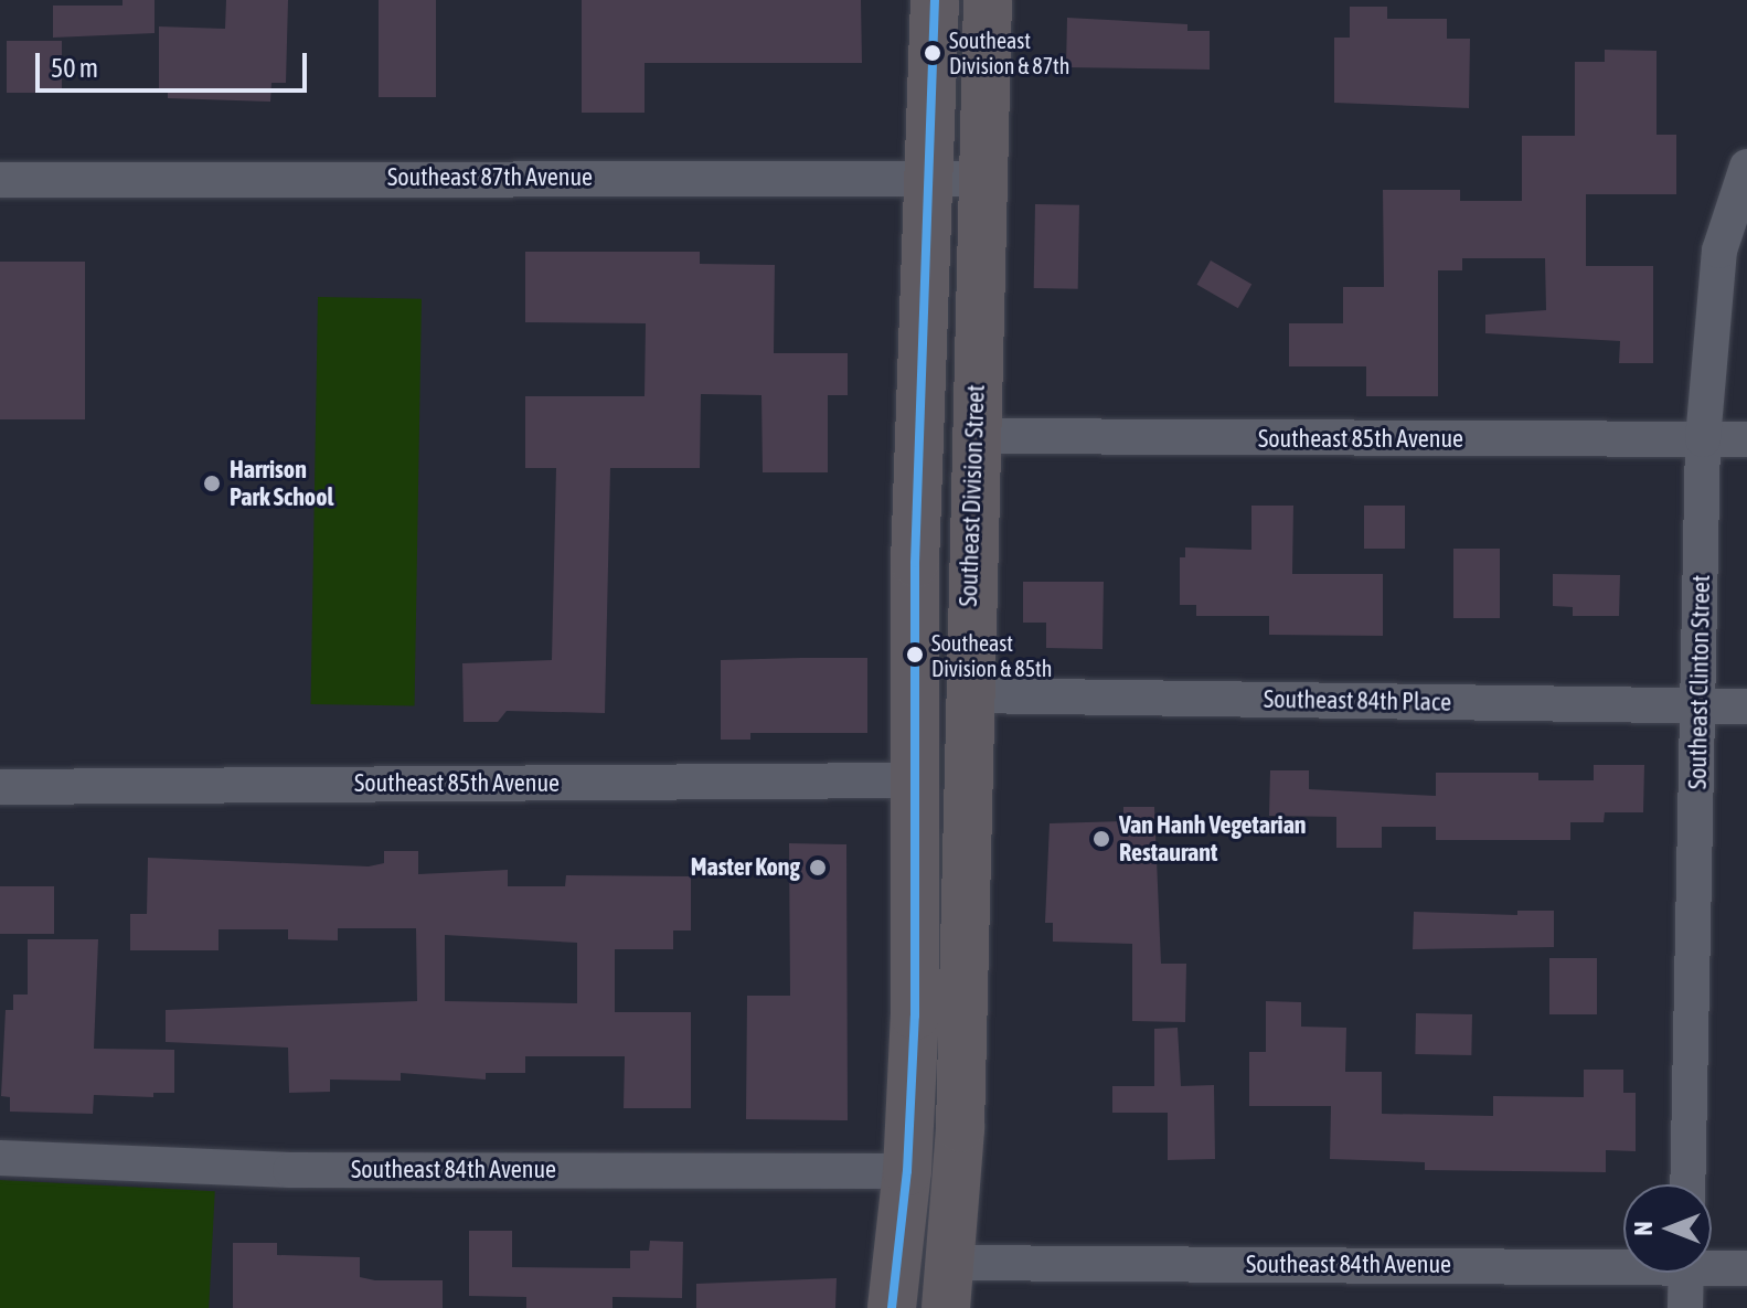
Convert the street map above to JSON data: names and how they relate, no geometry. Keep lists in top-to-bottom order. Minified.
{"streets":{"main road":["Southeast Division Street"],"street":["Southeast 87th Avenue","Southeast 85th Avenue","Southeast Clinton Street","Southeast 84th Place","Southeast 84th Avenue"]},"crossings":[["Southeast 87th Avenue","Southeast Division Street"],["Southeast 85th Avenue","Southeast Division Street"],["Southeast 85th Avenue","Southeast Clinton Street"],["Southeast Division Street","Southeast 84th Place"],["Southeast Division Street","Southeast 84th Avenue"],["Southeast Clinton Street","Southeast 84th Place"]],"places":["Southeast Division & 87th","Harrison Park School","Southeast Division & 85th","Van Hanh Vegetarian Restaurant","Master Kong"],"scale_bar":"50 m","north":"left"}
